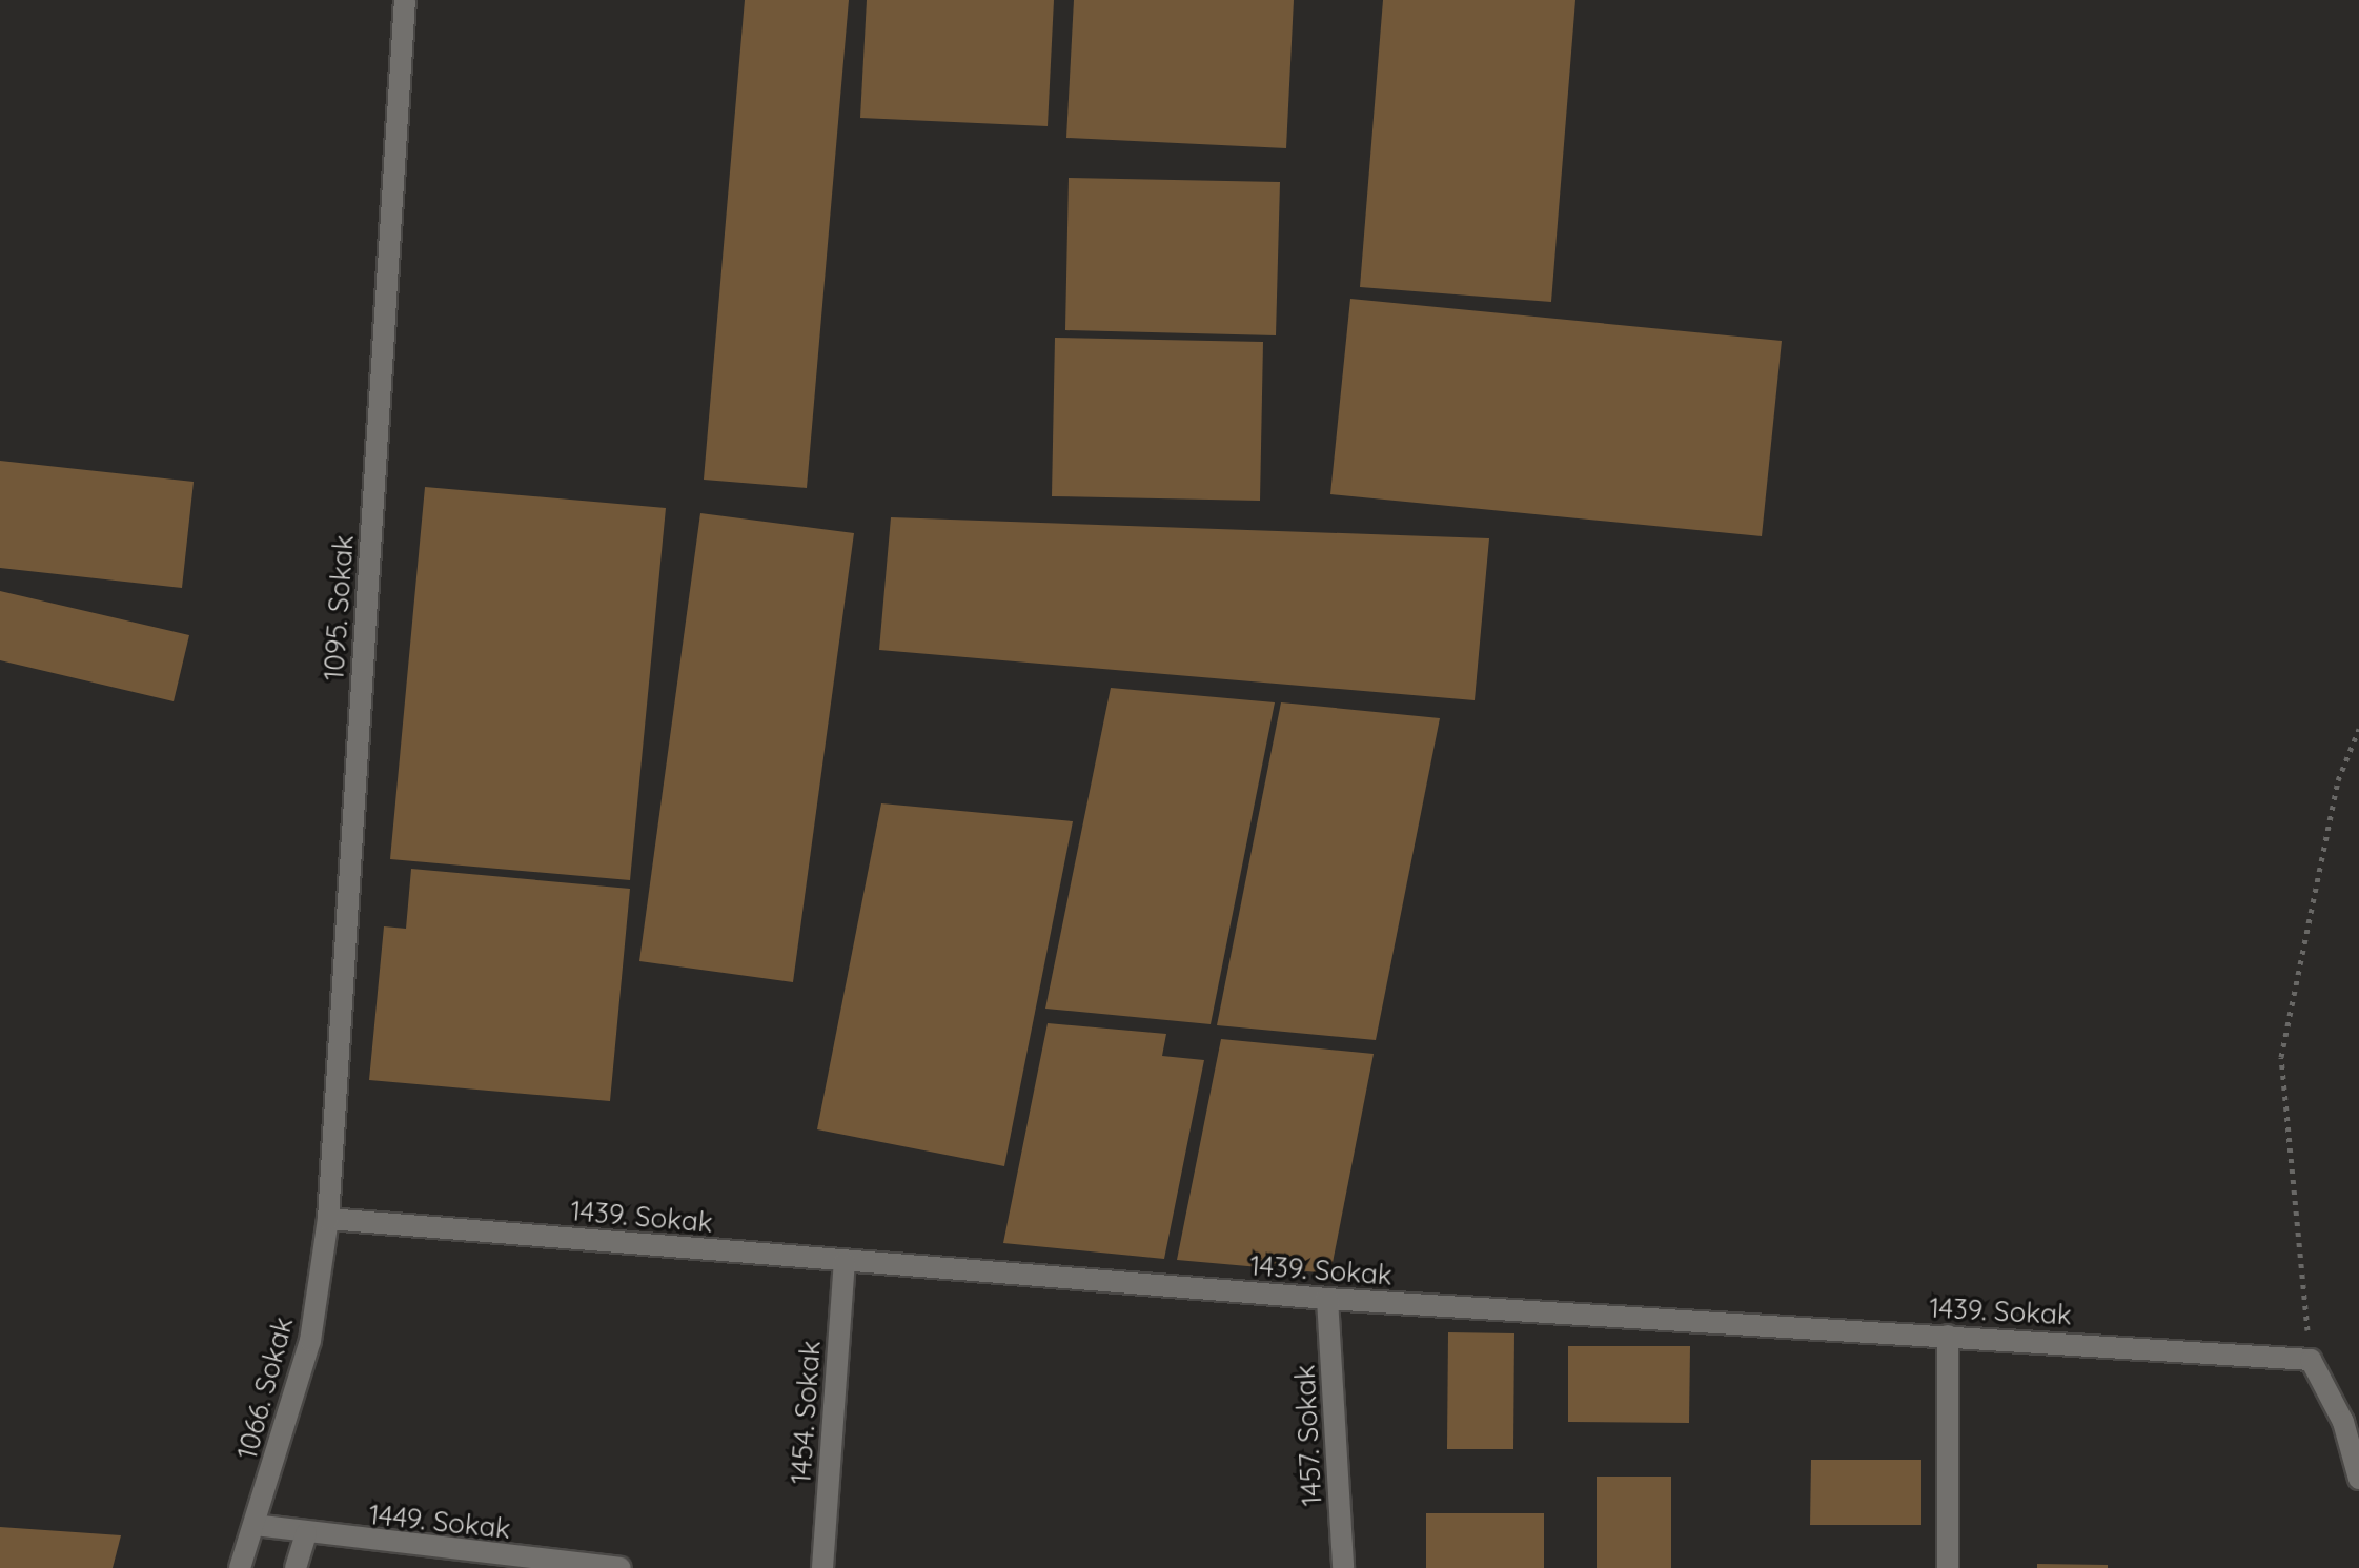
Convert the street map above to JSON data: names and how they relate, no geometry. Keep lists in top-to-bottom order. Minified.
{"streets":{"street":["1095. Sokak","1439. Sokak","1066. Sokak","1454. Sokak","1457. Sokak","1449. Sokak"]},"crossings":[["1095. Sokak","1439. Sokak"],["1095. Sokak","1066. Sokak"],["1439. Sokak","1066. Sokak"],["1439. Sokak","1454. Sokak"],["1439. Sokak","1457. Sokak"],["1066. Sokak","1449. Sokak"]]}
